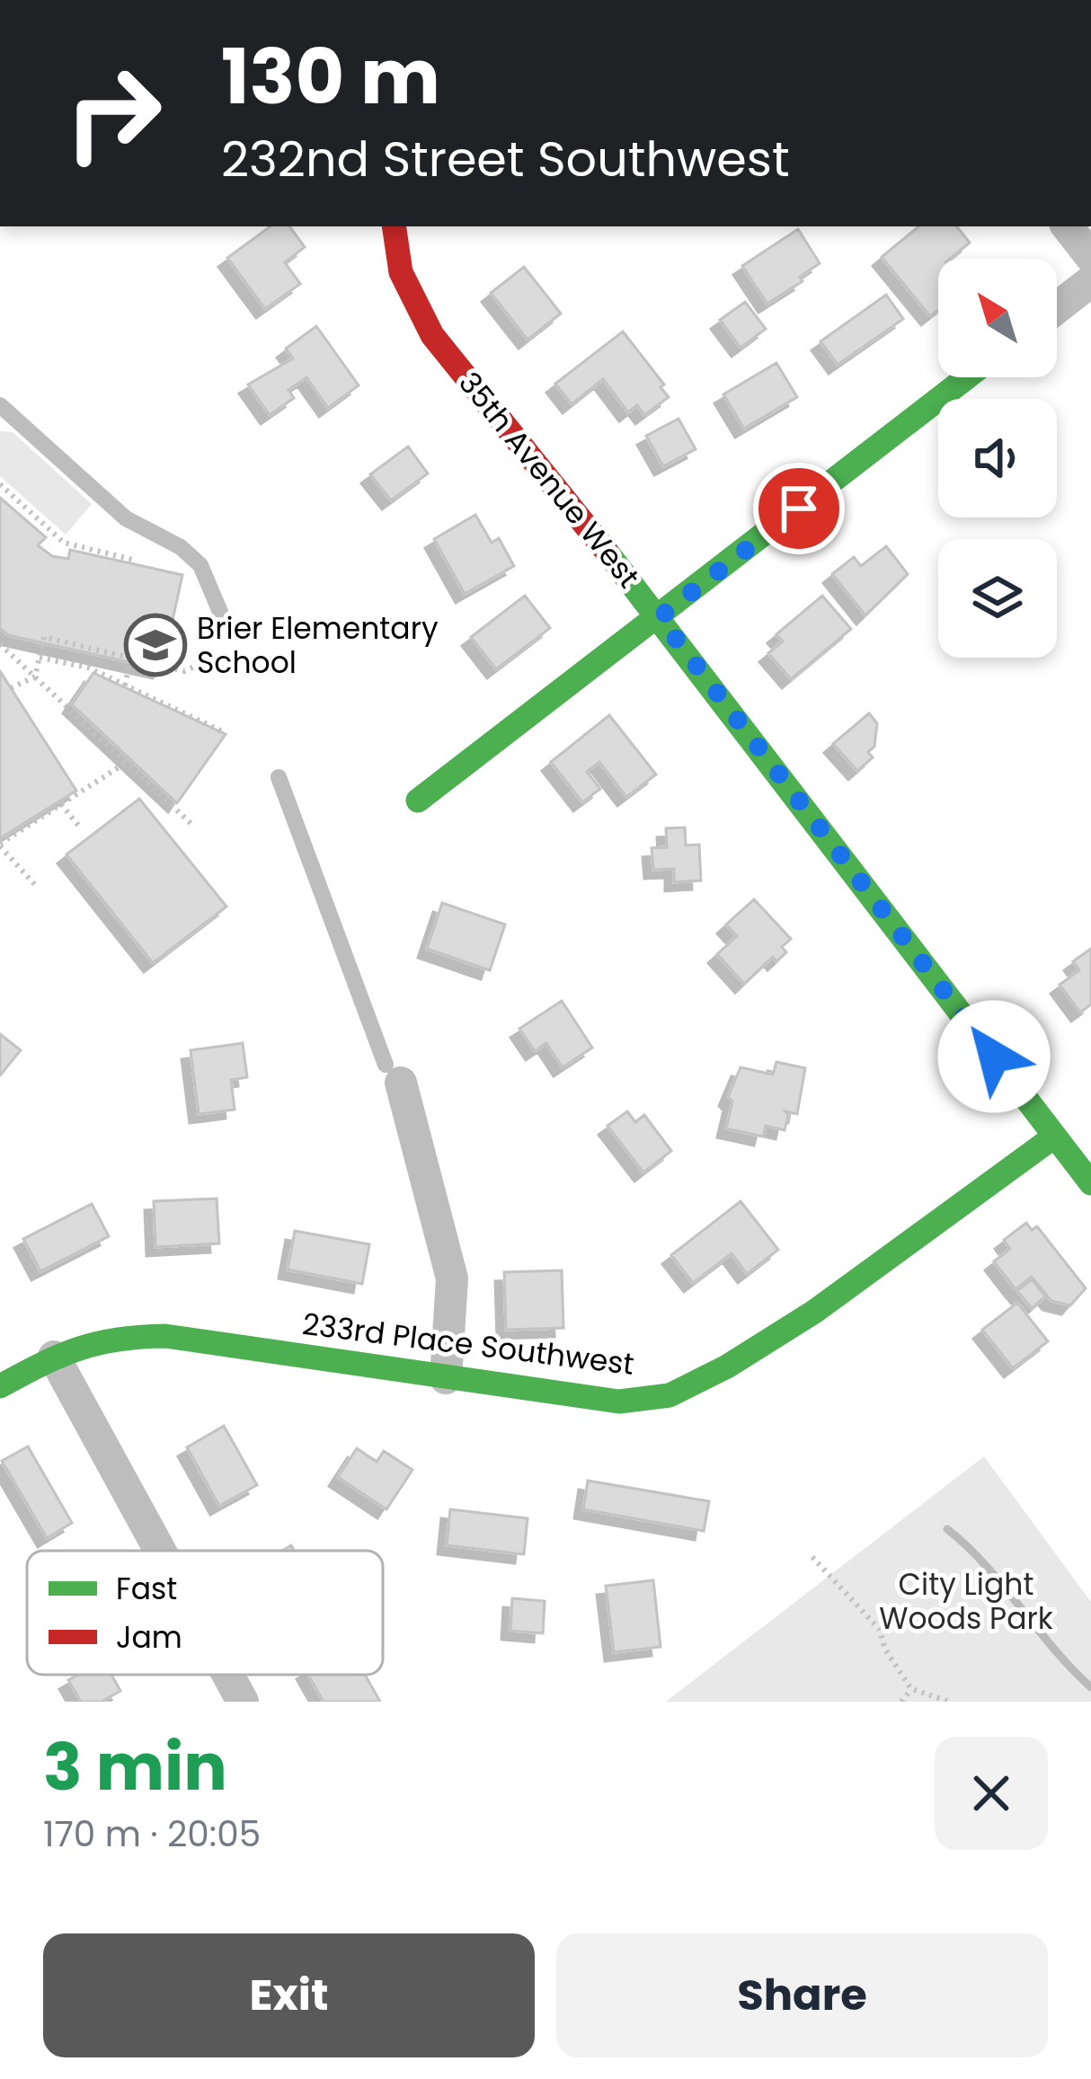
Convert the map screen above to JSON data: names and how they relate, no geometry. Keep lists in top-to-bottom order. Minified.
{"streets":{"street":["35th Avenue West","233rd Place Southwest"]},"crossings":[["35th Avenue West","233rd Place Southwest"]],"parks":["City Light Woods Park"],"places":{"school or university":["Brier Elementary School"]},"legend":["Fast","Jam"],"north":"top left","page":{"turn":["130 m","232nd Street Southwest"],"heading":["3 min","170 m · 20:05"],"buttons":["Exit","Share"]}}
